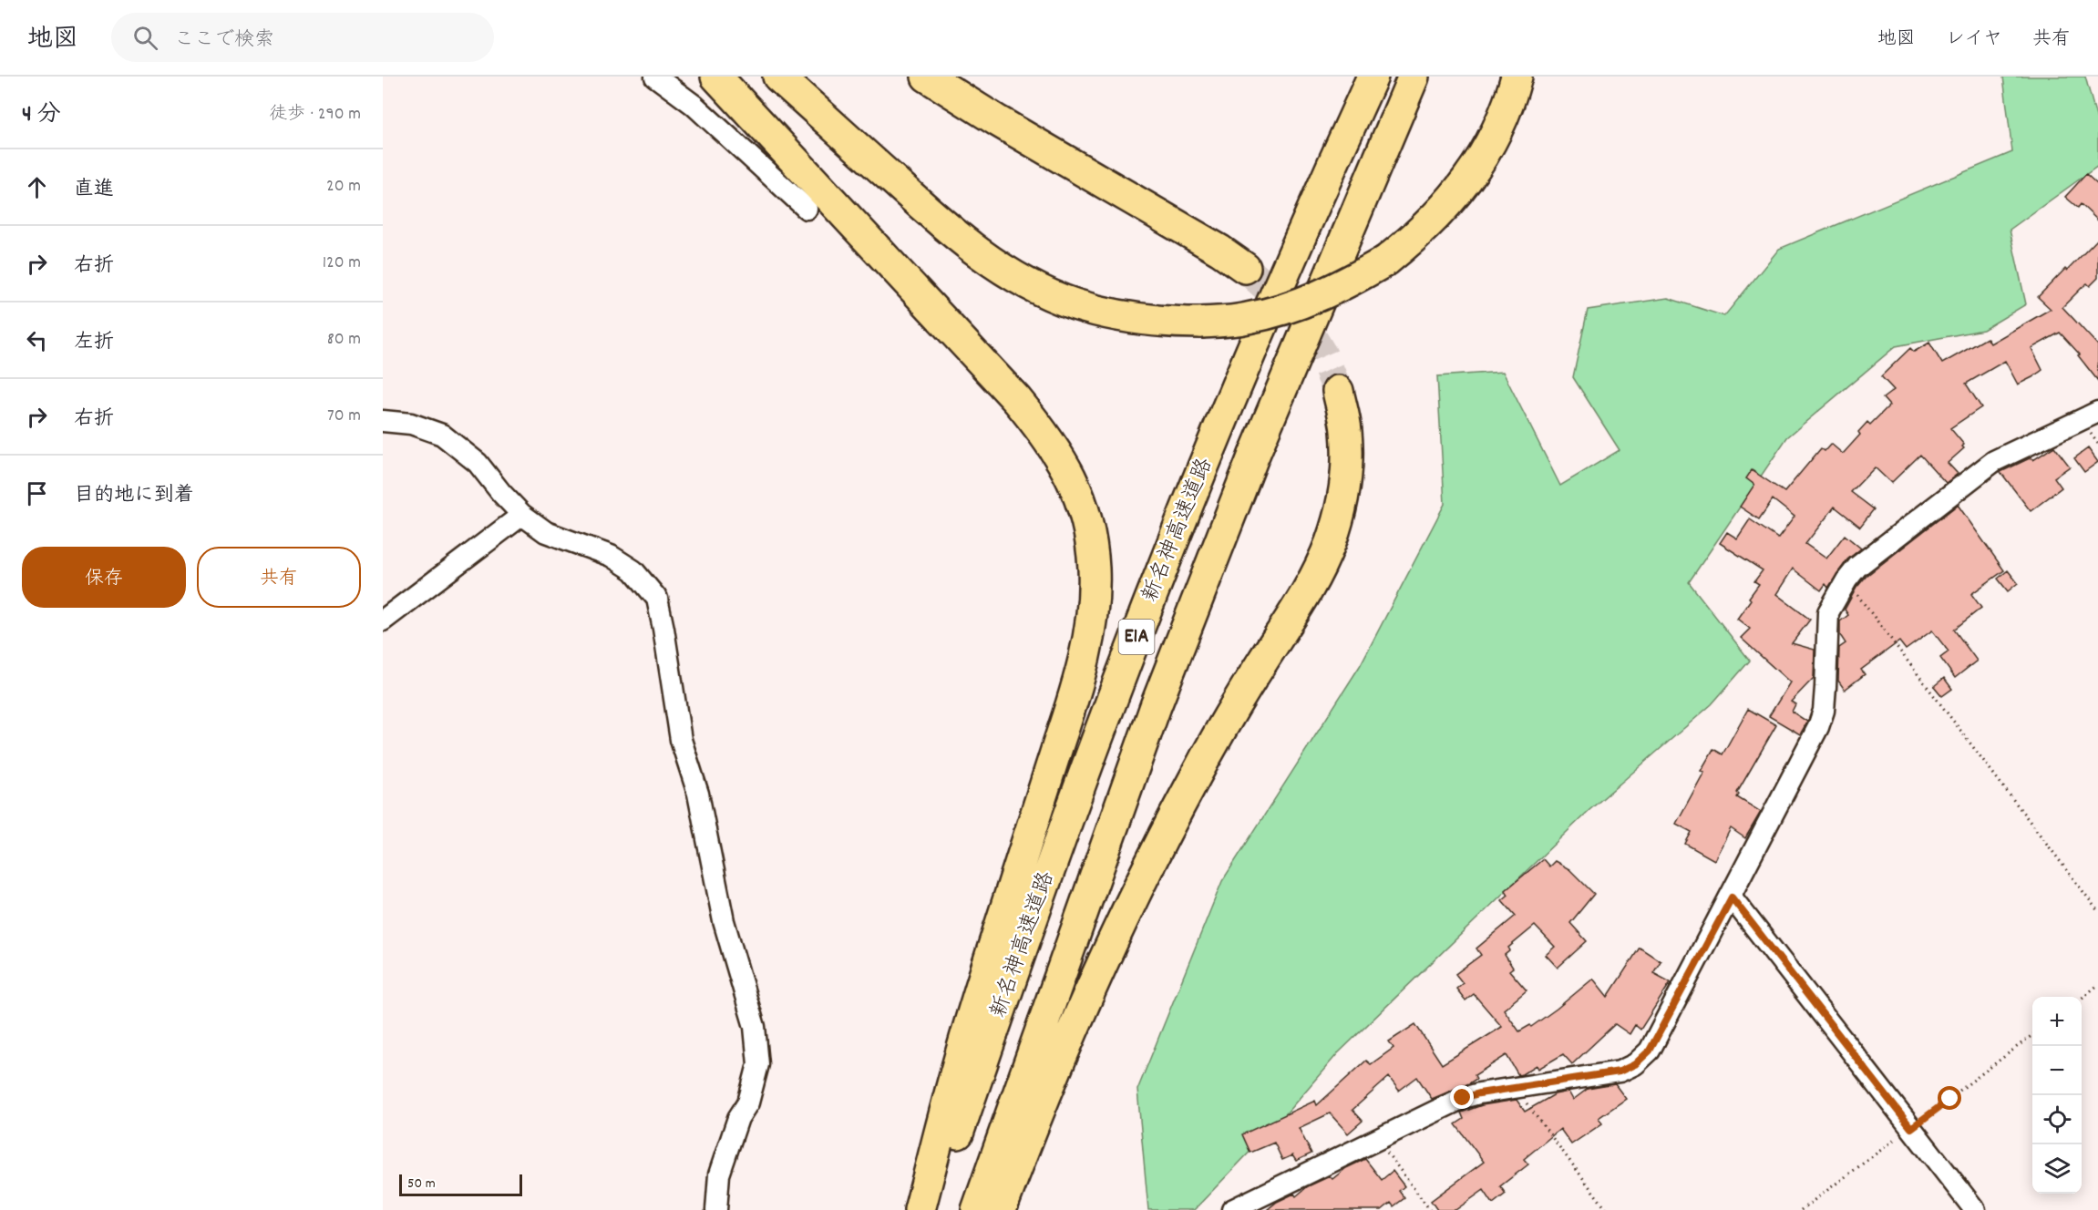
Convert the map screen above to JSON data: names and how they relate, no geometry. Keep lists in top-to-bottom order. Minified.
{"streets":{"highway":["新名神高速道路","E1A"]},"scale_bar":"50 m","page":{"header":"地図","search":"ここで検索","nav":["地図","レイヤ","共有"],"heading":["4 分","徒歩 · 290 m"],"list":[["直進","20 m"],["右折","120 m"],["左折","80 m"],["右折","70 m"],"目的地に到着"],"buttons":["保存","共有"],"map_buttons":["+","−"],"scale":"50 m"}}
